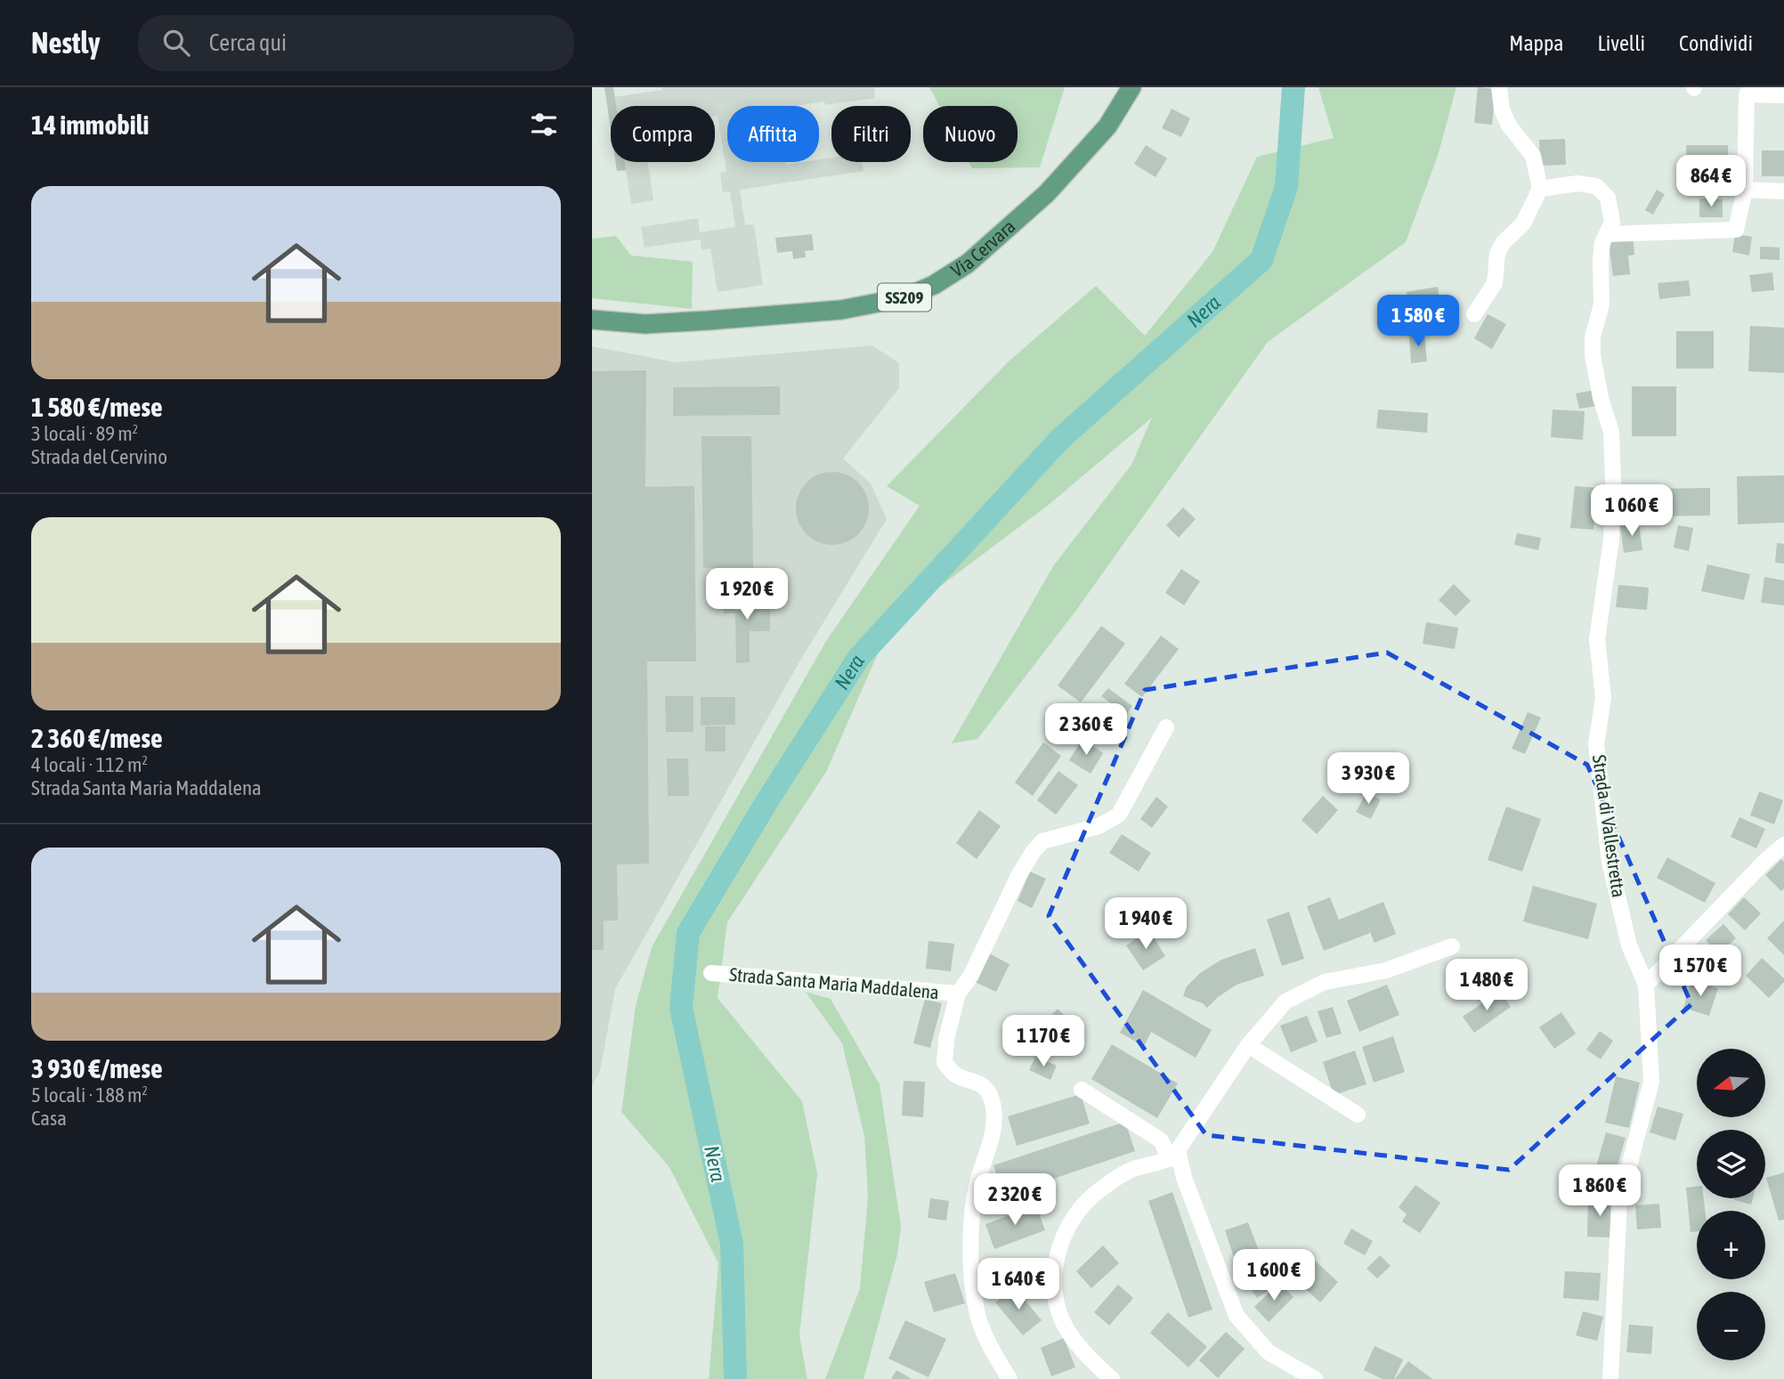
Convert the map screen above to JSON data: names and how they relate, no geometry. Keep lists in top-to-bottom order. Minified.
{"streets":{"main road":["Via Cervara","SS209"],"street":["Strada di Vallestretta","Strada Santa Maria Maddalena"]},"water":["Nera"],"north":"left","page":{"header":"Nestly","search":"Cerca qui","nav":["Mappa","Livelli","Condividi"],"heading":"14 immobili","chip":["Compra","Affitta","Filtri","Nuovo"],"price":["864 €","1 580 €","1 060 €","1 920 €","2 360 €","3 930 €","1 940 €","1 570 €","1 480 €","1 170 €","1 860 €","2 320 €","1 600 €","1 640 €"],"list":[{"name":"1 580 €/mese","note":"3 locali · 89 m² · Strada del Cervino"},{"name":"2 360 €/mese","note":"4 locali · 112 m² · Strada Santa Maria Maddalena"},{"name":"3 930 €/mese","note":"5 locali · 188 m² · Casa"}],"map_buttons":["+","−"]}}
